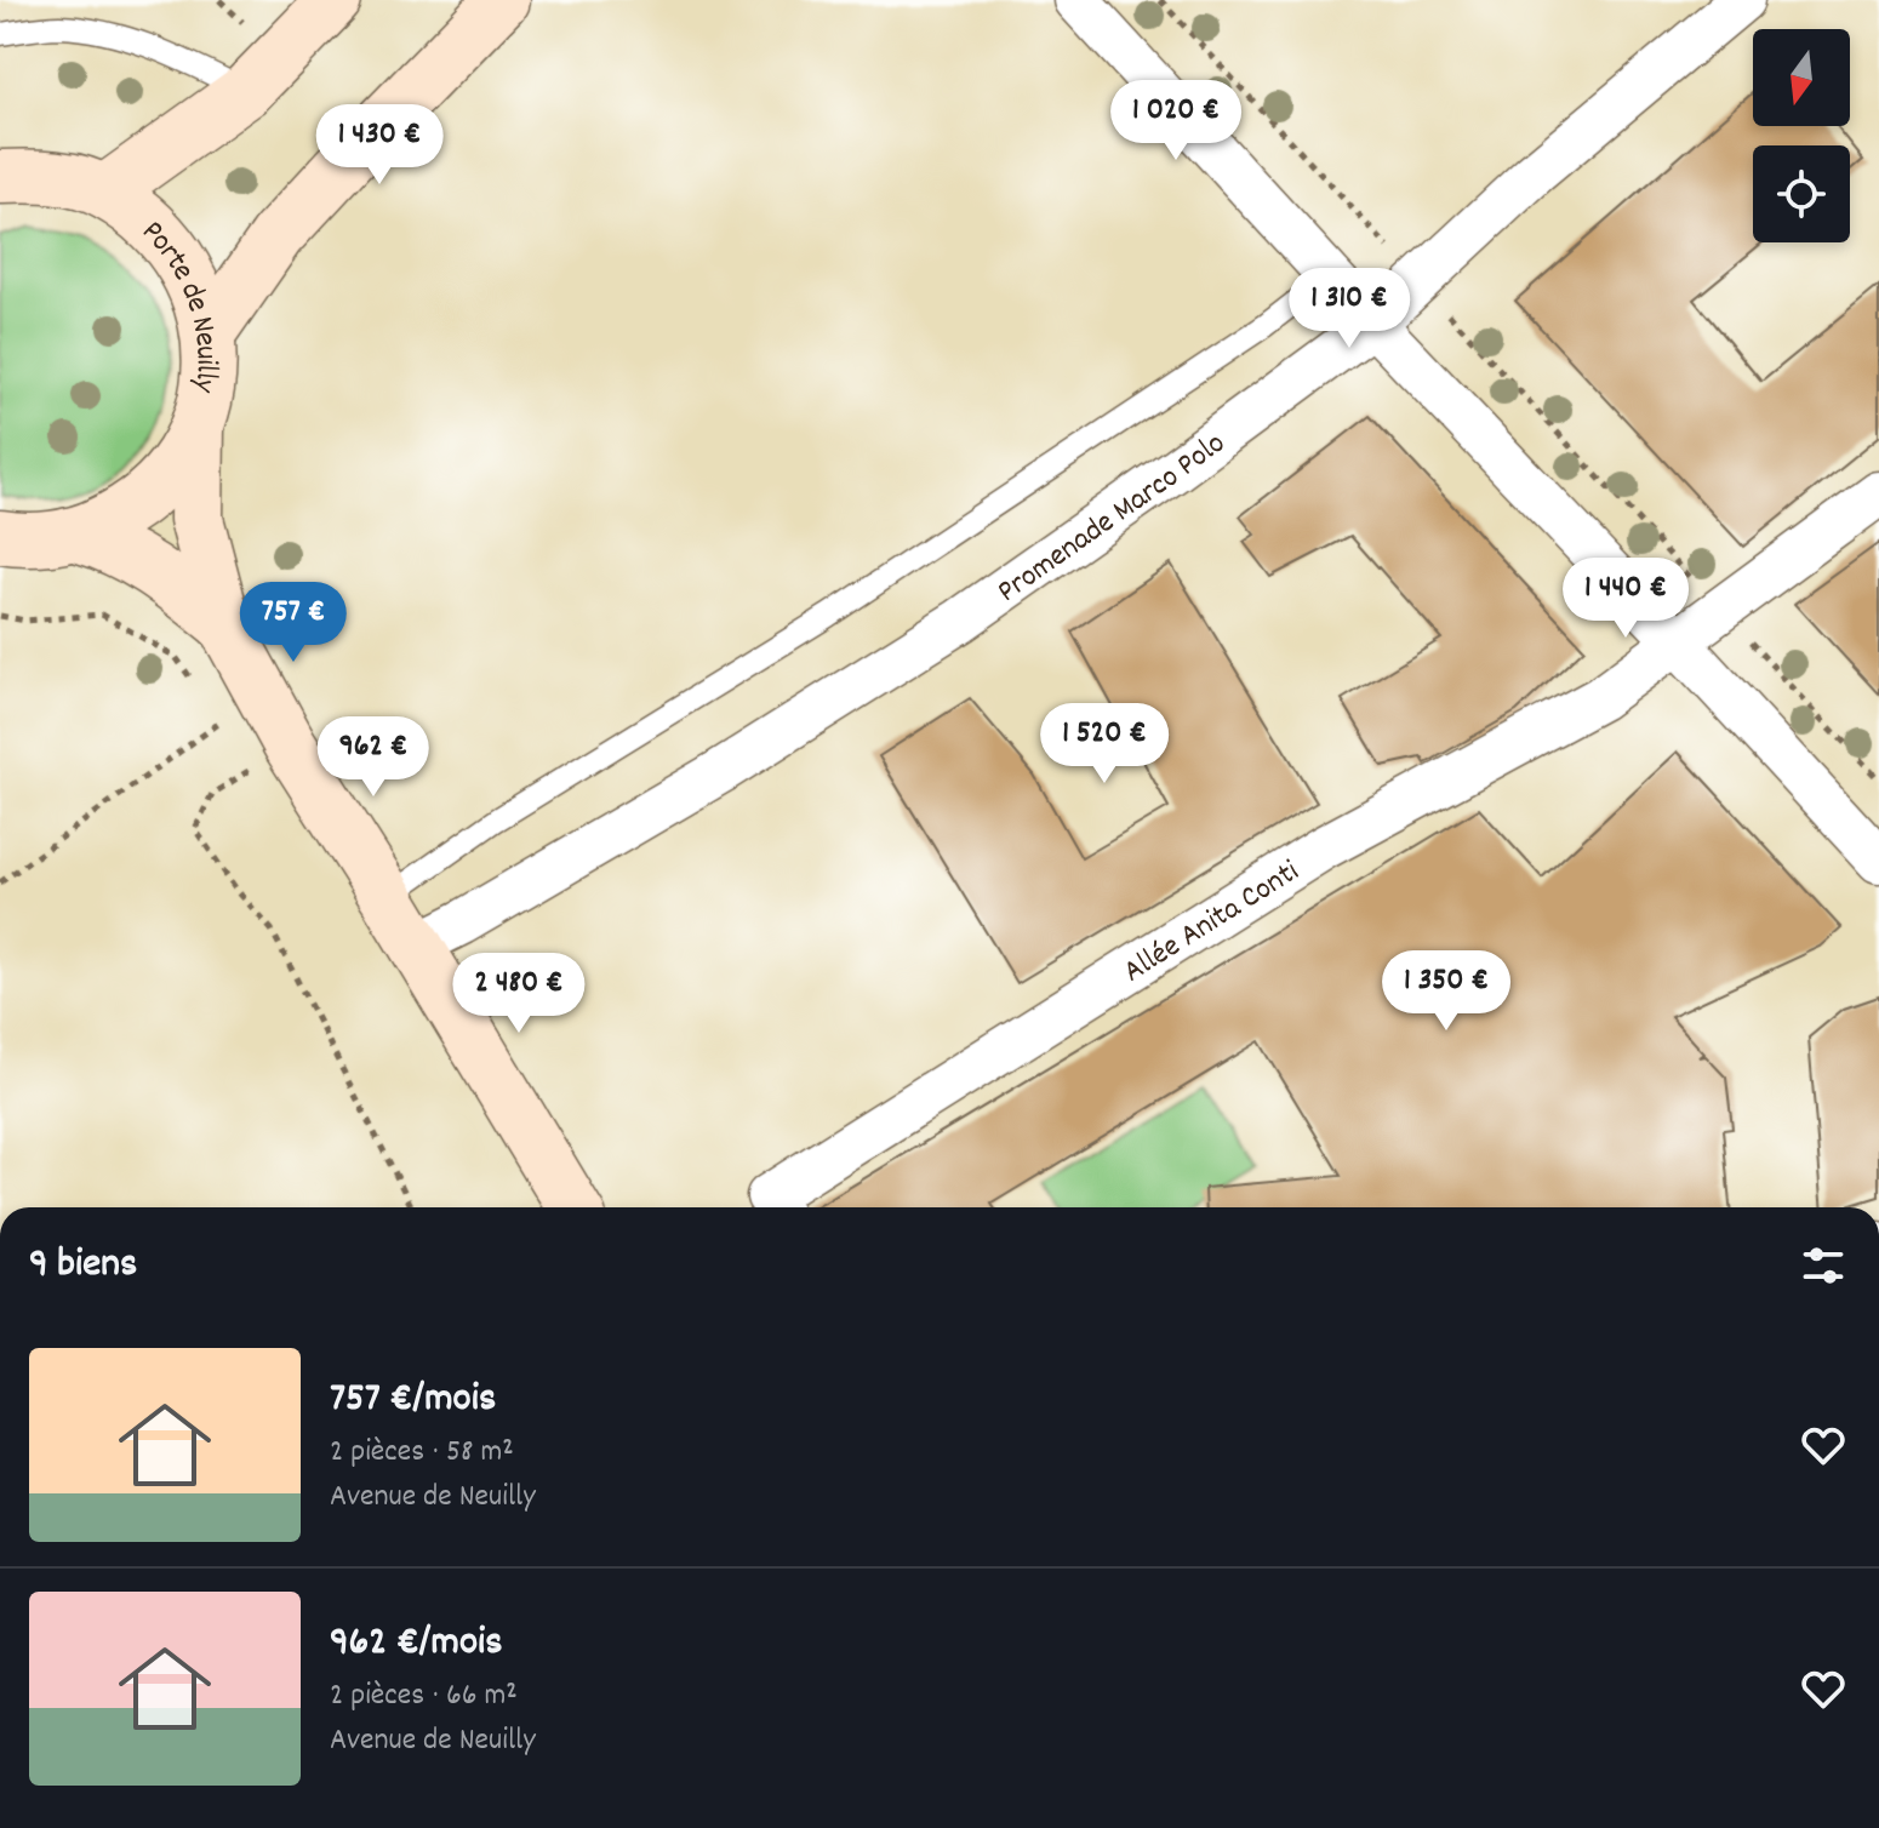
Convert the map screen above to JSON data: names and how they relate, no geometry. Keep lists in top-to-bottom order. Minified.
{"streets":{"main road":["Porte de Neuilly"],"street":["Promenade Marco Polo","Allée Anita Conti"]},"north":"bottom","page":{"price":["1 020 €","1 430 €","1 310 €","1 440 €","757 €","1 520 €","962 €","1 350 €","2 480 €"],"heading":"9 biens","list":[{"name":"757 €/mois","note":"2 pièces · 58 m² · Avenue de Neuilly"},{"name":"962 €/mois","note":"2 pièces · 66 m² · Avenue de Neuilly"}]}}
